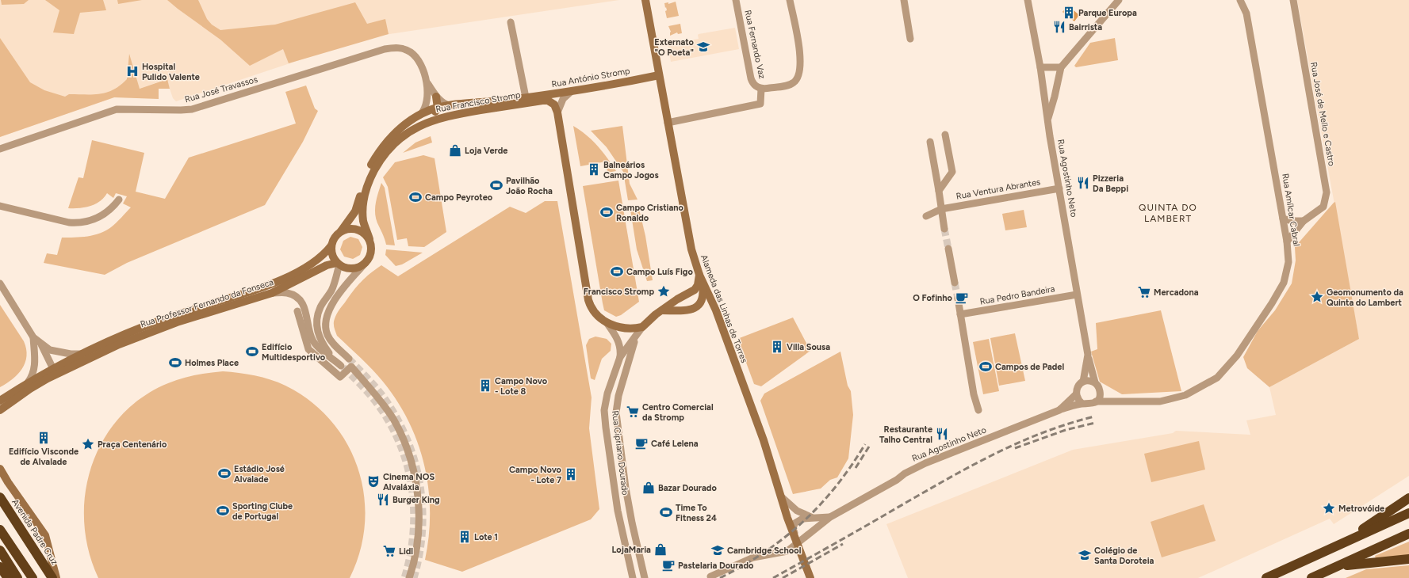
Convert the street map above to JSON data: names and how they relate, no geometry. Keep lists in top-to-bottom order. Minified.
{"streets":{"highway":["Avenida Padre Cruz"],"street":["Rua Fernando Vaz","Rua António Stromp","Rua José Travassos","Rua Francisco Stromp","Rua José de Mello e Castro","Rua Agostinho Neto","Rua Ventura Abrantes","Rua Amílcar Cabral","Rua Pedro Bandeira","Rua Professor Fernando da Fonseca","Alameda das Linhas de Torres","Rua Cipriano Dourado"]},"crossings":[["Rua António Stromp","Rua Francisco Stromp"],["Rua António Stromp","Alameda das Linhas de Torres"],["Rua José Travassos","Rua Francisco Stromp"],["Rua Francisco Stromp","Rua Professor Fernando da Fonseca"],["Rua Francisco Stromp","Rua Cipriano Dourado"],["Rua José de Mello e Castro","Rua Amílcar Cabral"],["Rua Agostinho Neto","Rua Ventura Abrantes"],["Rua Agostinho Neto","Rua Amílcar Cabral"],["Rua Agostinho Neto","Rua Pedro Bandeira"],["Rua Agostinho Neto","Alameda das Linhas de Torres"]],"districts":["QUINTA DO LAMBERT"],"places":{"building":["Parque Europa","Balneários Campo Jogos","Villa Sousa","Campo Novo - Lote 8","Edifício Visconde de Alvalade","Campo Novo - Lote 7","Lote 1"],"restaurant":["Bairrista","Pizzeria Da Beppi","Restaurante Talho Central","Burger King"],"school or university":["Externato \"O Poeta\"","Cambridge School","Colégio de Santa Doroteia"],"hospital":["Hospital Pulido Valente"],"shop":["Loja Verde","Bazar Dourado","LojaMaria"],"sports":["Pavilhão João Rocha","Campo Peyroteo","Campo Cristiano Ronaldo","Campo Luís Figo","Edifício Multidesportivo","Holmes Place","Campos de Padel","Estádio José Alvalade","Sporting Clube de Portugal","Time To Fitness 24"],"place":["Francisco Stromp","Geomonumento da Quinta do Lambert","Praça Centenário","Metrovóide"],"supermarket":["Mercadona","Centro Comercial da Stromp","Lidl"],"cafe":["O Fofinho","Café Lelena","Pastelaria Dourado"],"theatre":["Cinema NOS Alvaláxia"]}}
